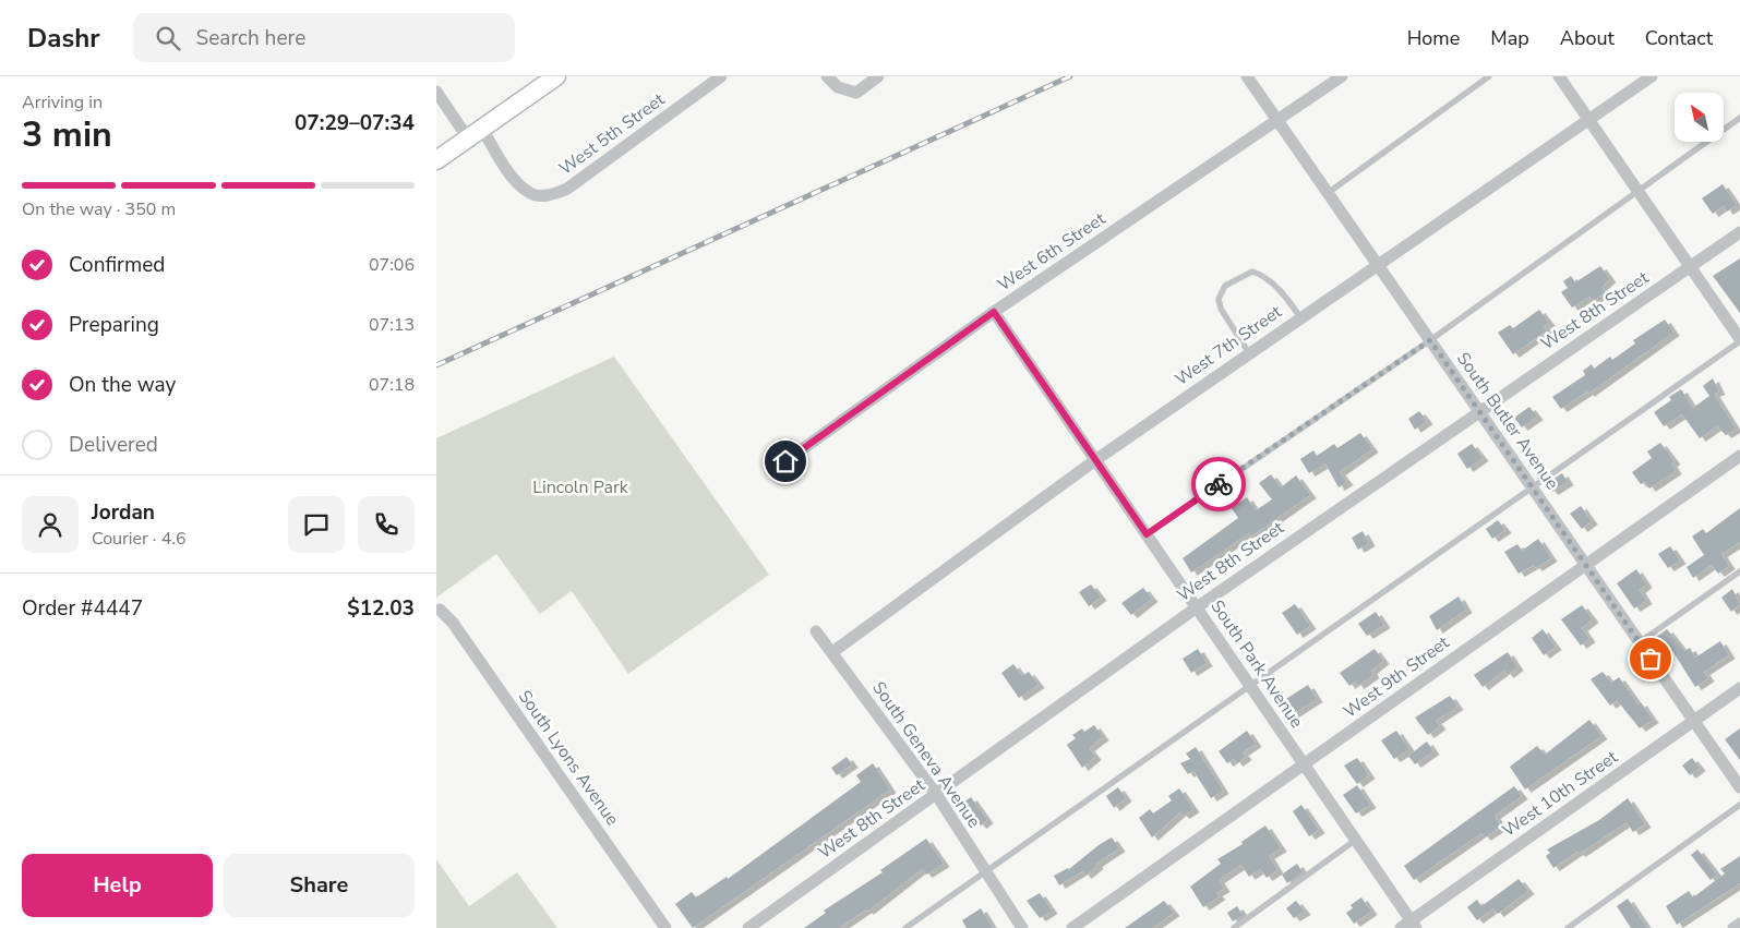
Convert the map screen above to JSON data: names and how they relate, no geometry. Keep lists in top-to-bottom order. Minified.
{"streets":{"street":["West 5th Street","West 6th Street","West 8th Street","West 7th Street","South Butler Avenue","South Park Avenue","West 9th Street","South Geneva Avenue","South Lyons Avenue","West 10th Street"]},"crossings":[["West 6th Street","South Butler Avenue"],["West 6th Street","South Park Avenue"],["West 8th Street","South Butler Avenue"],["West 8th Street","South Park Avenue"],["West 8th Street","South Geneva Avenue"],["West 7th Street","South Butler Avenue"],["West 7th Street","South Park Avenue"],["West 7th Street","South Geneva Avenue"],["South Butler Avenue","West 9th Street"],["South Butler Avenue","West 10th Street"],["South Park Avenue","West 9th Street"],["South Park Avenue","West 10th Street"]],"parks":["Lincoln Park"],"north":"top left","page":{"header":"Dashr","search":"Search here","nav":["Home","Map","About","Contact"],"heading":["3 min","Arriving in","07:29–07:34"],"panel":["Jordan","Courier · 4.6","Order #4447","$12.03"],"bar":"On the way · 350 m","list":[["Confirmed","07:06"],["Preparing","07:13"],["On the way","07:18"],"Delivered"],"buttons":["Help","Share"]}}
